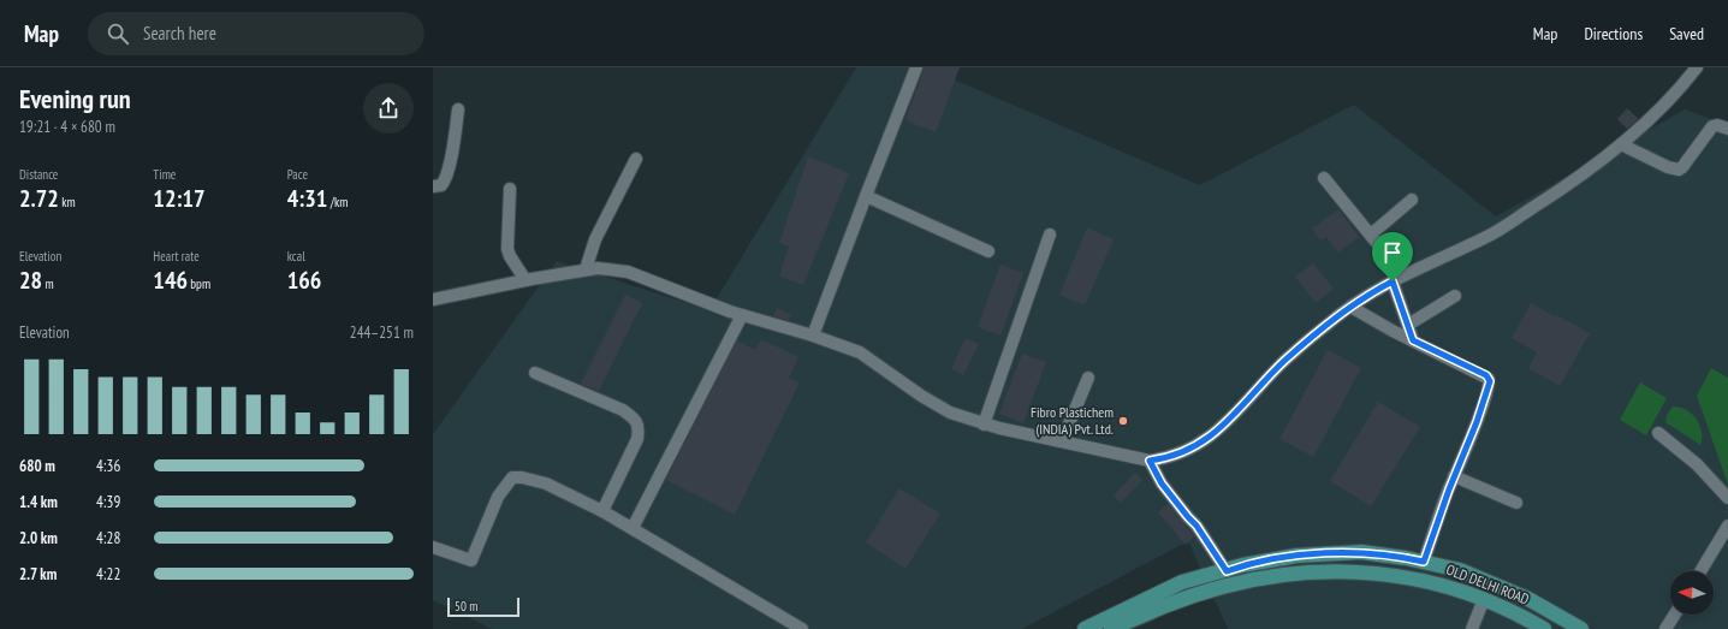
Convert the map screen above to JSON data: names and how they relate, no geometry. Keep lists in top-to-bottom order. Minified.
{"streets":{"main road":["OLD DELHI ROAD"]},"places":["Fibro Plastichem (INDIA) Pvt. Ltd."],"scale_bar":"50 m","north":"left","page":{"header":"Map","search":"Search here","nav":["Map","Directions","Saved"],"heading":["Evening run","19:21 · 4 × 680 m"],"stats":[["Distance","2.72 km"],["Time","12:17"],["Pace","4:31 /km"],["Elevation","28 m"],["Heart rate","146 bpm"],["kcal","166"]],"chart":["Elevation","244–251 m"],"list":[{"name":"680 m","note":"4:36"},{"name":"1.4 km","note":"4:39"},{"name":"2.0 km","note":"4:28"},{"name":"2.7 km","note":"4:22"}],"scale":"50 m"}}
